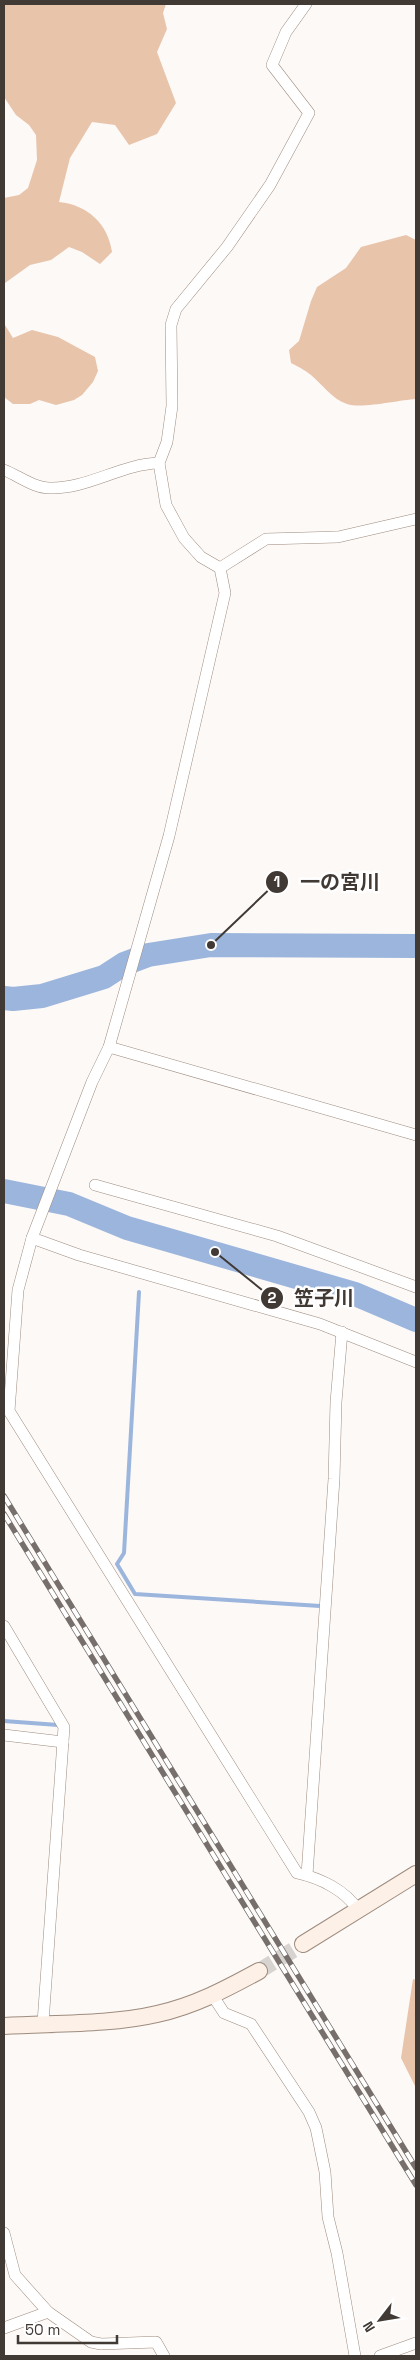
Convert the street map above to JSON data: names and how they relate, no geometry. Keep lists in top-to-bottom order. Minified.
{"places":["一の宮川","笠子川"],"scale_bar":"50 m","north":"bottom left"}
